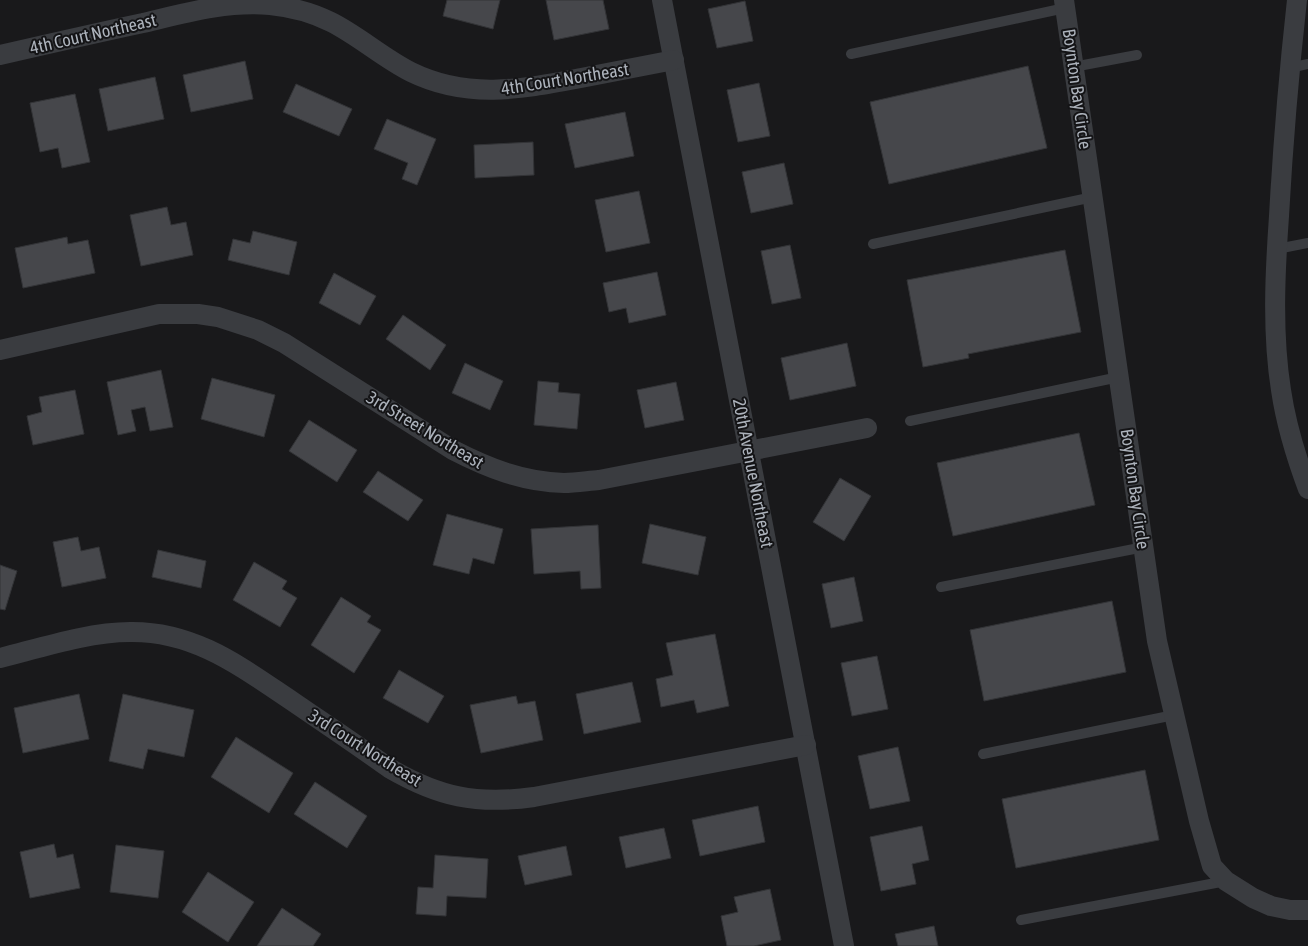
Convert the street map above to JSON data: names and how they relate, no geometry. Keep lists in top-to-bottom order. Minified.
{"streets":{"street":["4th Court Northeast","Boynton Bay Circle","3rd Street Northeast","20th Avenue Northeast","3rd Court Northeast"]},"crossings":[["4th Court Northeast","20th Avenue Northeast"],["3rd Street Northeast","20th Avenue Northeast"],["20th Avenue Northeast","3rd Court Northeast"]]}
